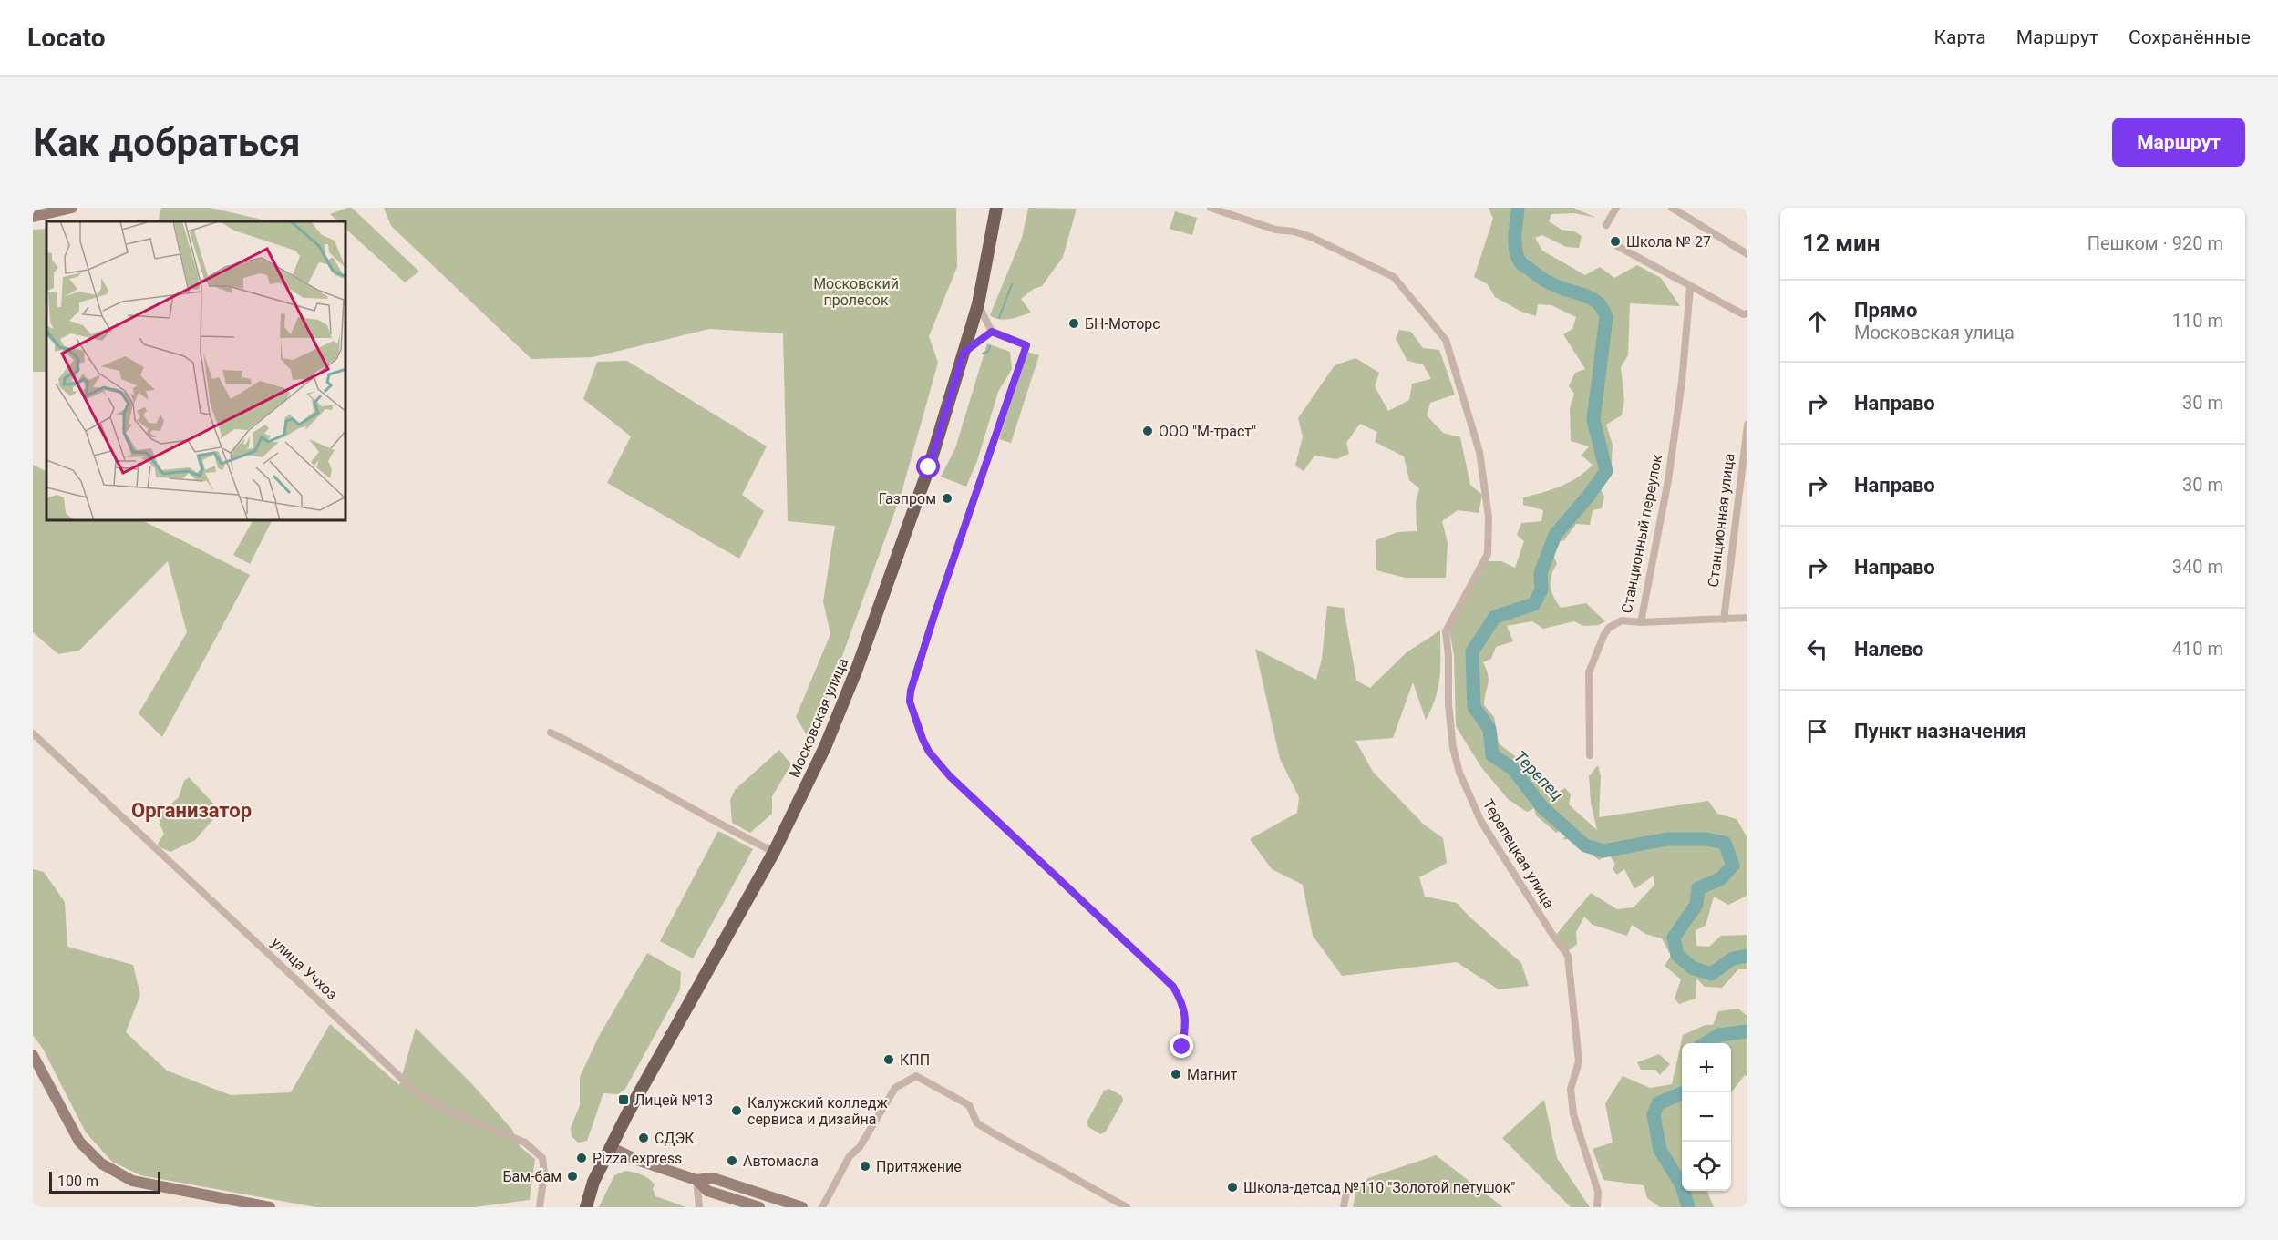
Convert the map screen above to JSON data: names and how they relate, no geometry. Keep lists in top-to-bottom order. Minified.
{"streets":{"main road":["Московская улица"],"street":["Станционная улица","Станционный переулок","Терепецкая улица","улица Учхоз"]},"districts":["Организатор"],"water":["Терепец"],"parks":["Московский пролесок"],"places":{"other":["Школа № 27","БН-Моторс","ООО \"М-траст\"","Газпром","КПП","Магнит","Калужский колледж сервиса и дизайна","СДЭК","Pizza express","Автомасла","Притяжение","Бам-бам","Школа-детсад №110 \"Золотой петушок\""],"transit":["Лицей №13"]},"scale_bar":"100 m","page":{"header":"Locato","nav":["Карта","Маршрут","Сохранённые"],"buttons":"Маршрут","title":"Как добраться","heading":["12 мин","Пешком · 920 m"],"list":[["Прямо","Московская улица","110 m"],["Направо","30 m"],["Направо","30 m"],["Направо","340 m"],["Налево","410 m"],"Пункт назначения"],"map_buttons":["+","−"],"scale":"100 m"}}
